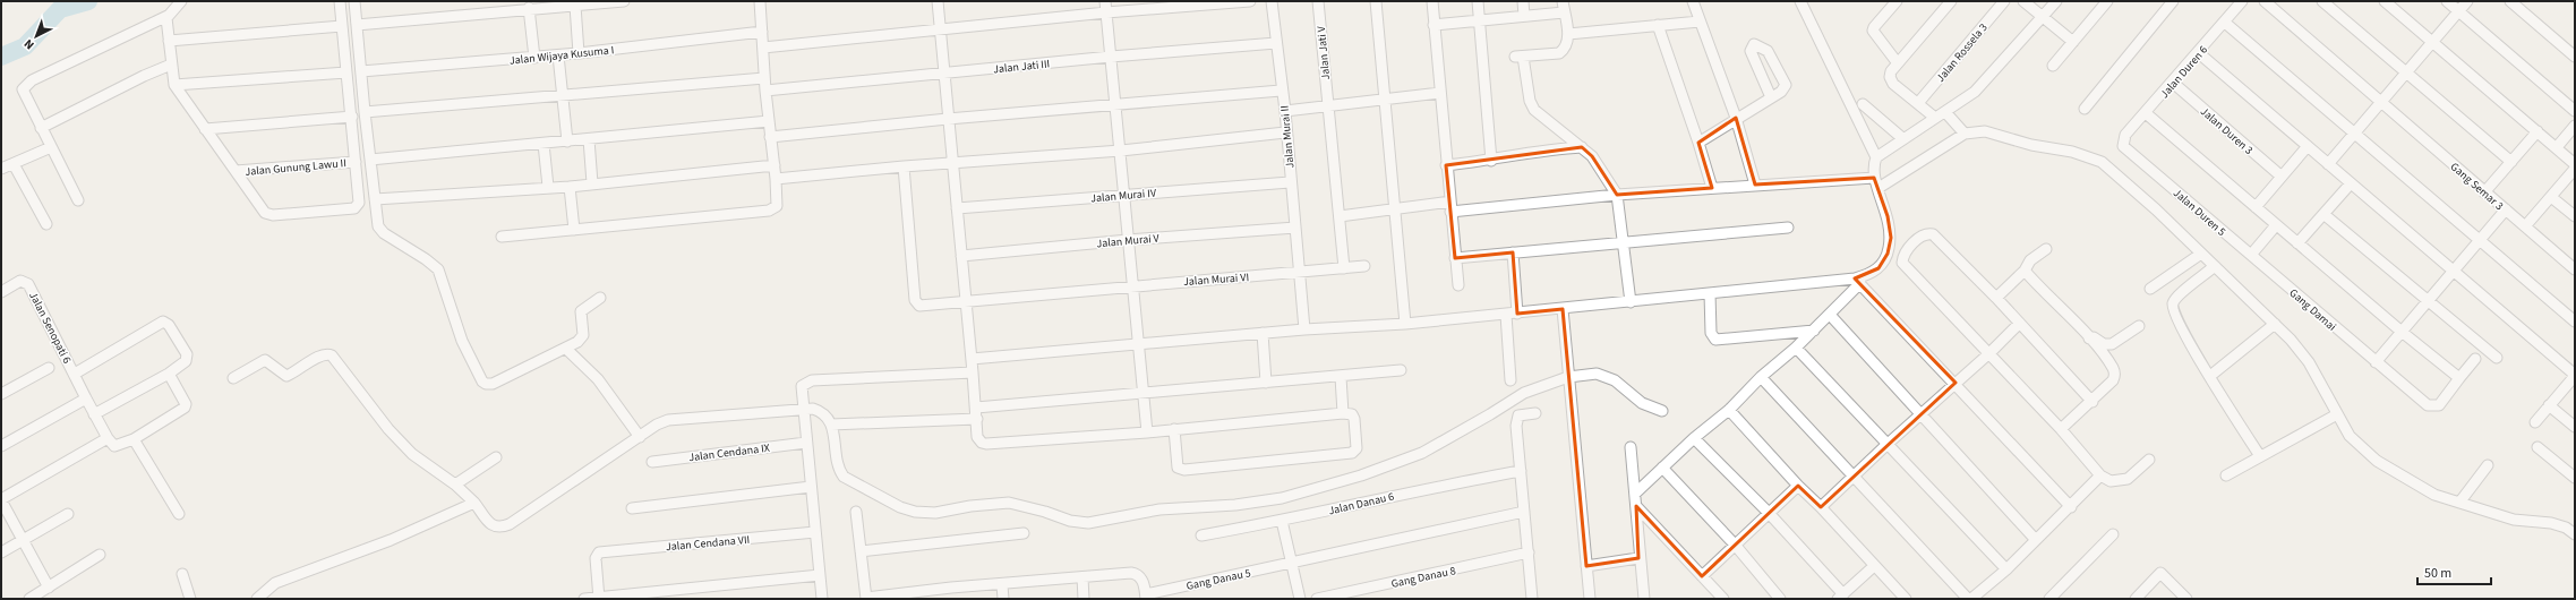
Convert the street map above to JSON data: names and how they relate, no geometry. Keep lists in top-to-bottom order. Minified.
{"streets":{"street":["Jalan Rossela 3","Jalan Jati V","Jalan Wijaya Kusuma I","Jalan Jati III","Jalan Duren 6","Jalan Duren 3","Jalan Murai II","Jalan Gunung Lawu II","Gang Semar 3","Jalan Murai IV","Jalan Duren 5","Jalan Murai V","Jalan Murai VI","Gang Damai","Jalan Senopati 6","Jalan Cendana IX","Jalan Danau 6","Jalan Cendana VII","Gang Danau 8","Gang Danau 5"]},"crossings":[["Jalan Jati V","Jalan Murai VI"],["Jalan Jati III","Jalan Murai II"],["Jalan Duren 6","Jalan Duren 3"],["Jalan Duren 6","Jalan Duren 5"],["Jalan Murai II","Jalan Murai IV"],["Jalan Murai II","Jalan Murai V"],["Jalan Murai II","Jalan Murai VI"],["Jalan Duren 5","Gang Damai"]],"scale_bar":"50 m","north":"bottom left"}
